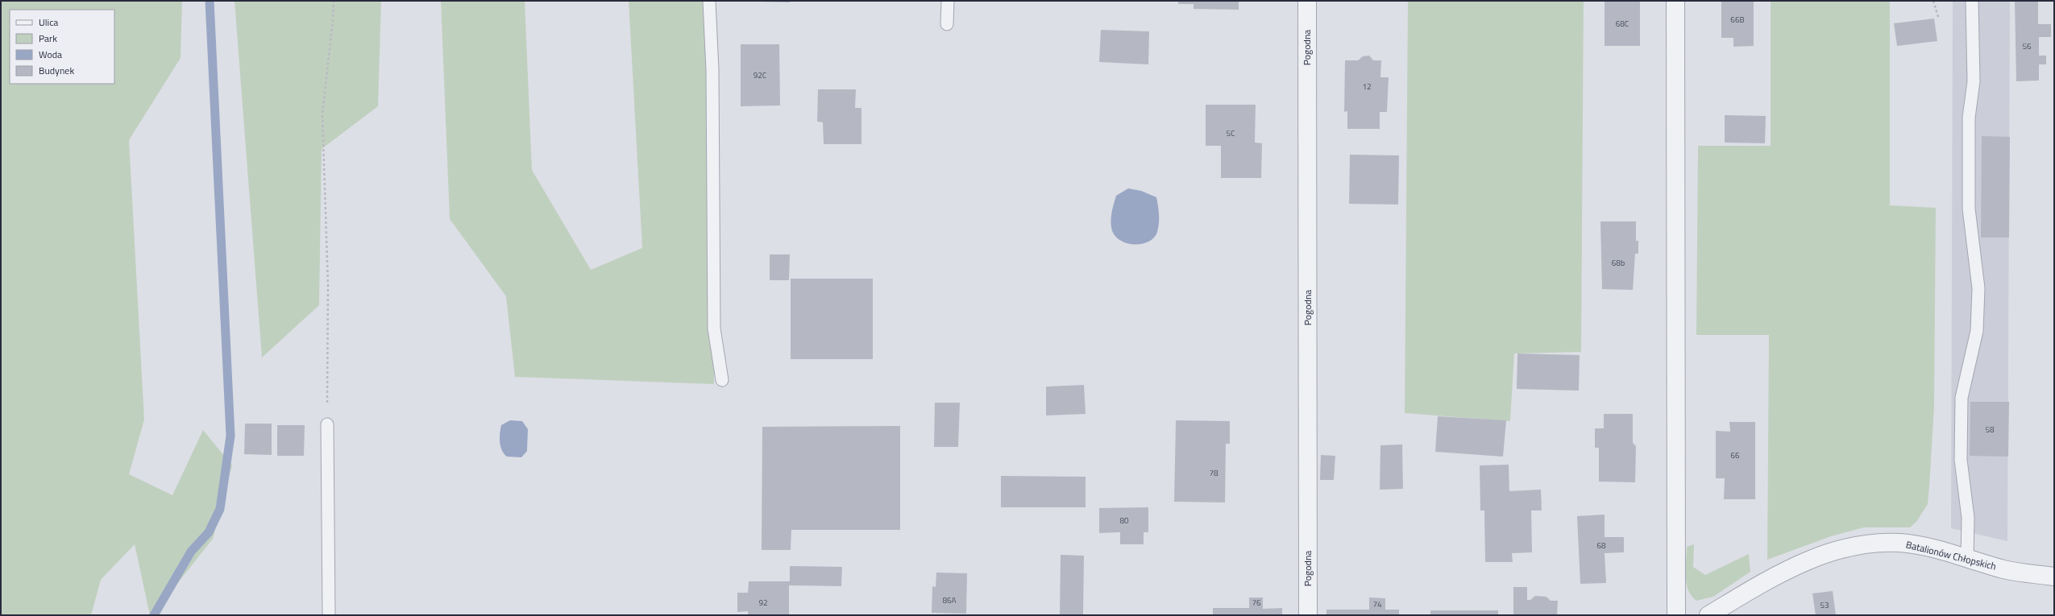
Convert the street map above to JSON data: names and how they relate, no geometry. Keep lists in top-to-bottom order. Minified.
{"streets":{"street":["Pogodna","Batalionów Chłopskich"]},"house_numbers":["66B","68C","56","92C","12","5C","68b","58","66","78","80","68","86A","92","76","74","53"],"legend":["Ulica","Park","Woda","Budynek"]}
